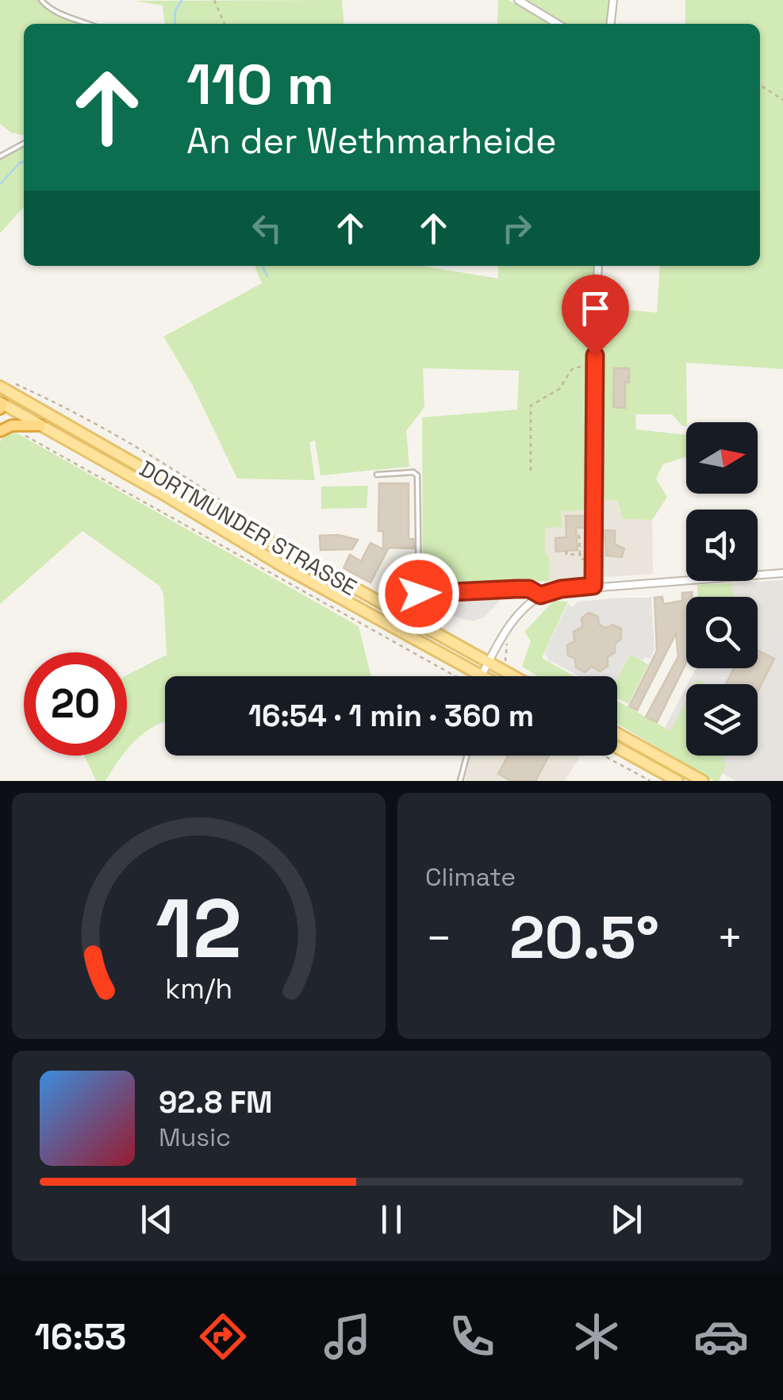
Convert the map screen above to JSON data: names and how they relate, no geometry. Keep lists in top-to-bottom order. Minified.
{"streets":{"main road":["DORTMUNDER STRASSE"]},"north":"right","page":{"turn":["110 m","An der Wethmarheide"],"limit":"20","trip":"16:54 · 1 min · 360 m","tile":"Climate","heat":["−","20.5°","+"],"song":["92.8 FM","Music"],"tabs":"16:53","gauge":["12","km/h"]}}
